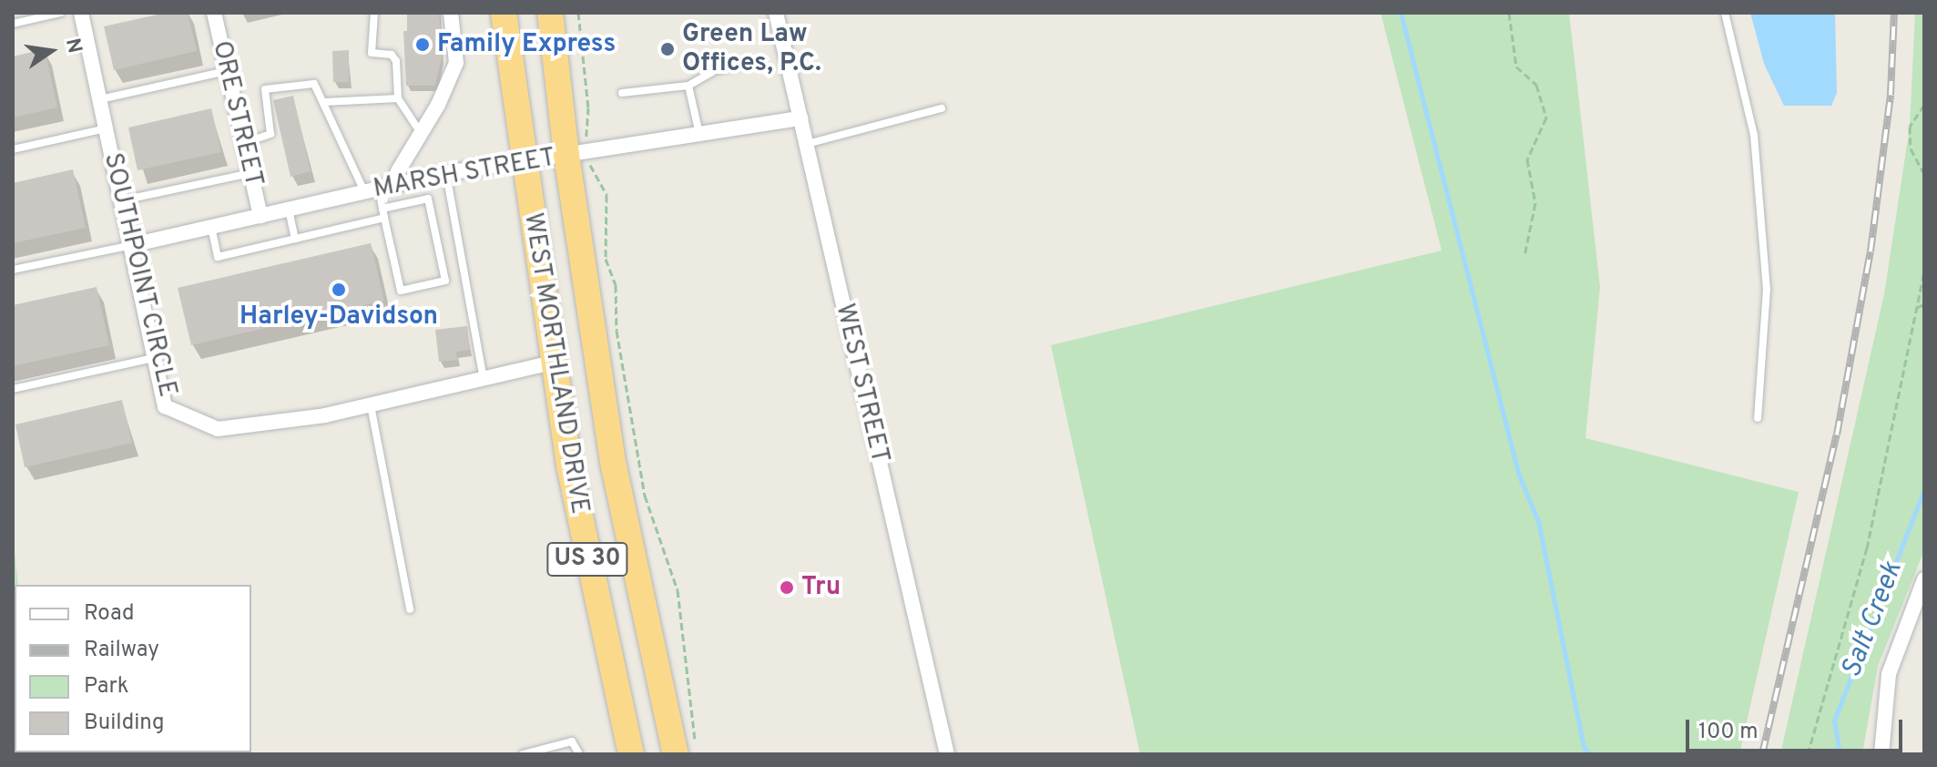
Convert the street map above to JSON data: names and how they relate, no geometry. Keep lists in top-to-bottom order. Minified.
{"streets":{"highway":["WEST MORTHLAND DRIVE","US 30"],"street":["ORE STREET","MARSH STREET","SOUTHPOINT CIRCLE","WEST STREET"]},"crossings":[["ORE STREET","MARSH STREET"],["MARSH STREET","SOUTHPOINT CIRCLE"],["MARSH STREET","WEST MORTHLAND DRIVE"],["MARSH STREET","WEST STREET"],["SOUTHPOINT CIRCLE","WEST MORTHLAND DRIVE"]],"water":["Salt Creek"],"places":["Family Express","Green Law Offices, P.C.","Harley-Davidson","Tru"],"legend":["Road","Railway","Park","Building"],"scale_bar":"100 m","north":"right"}
